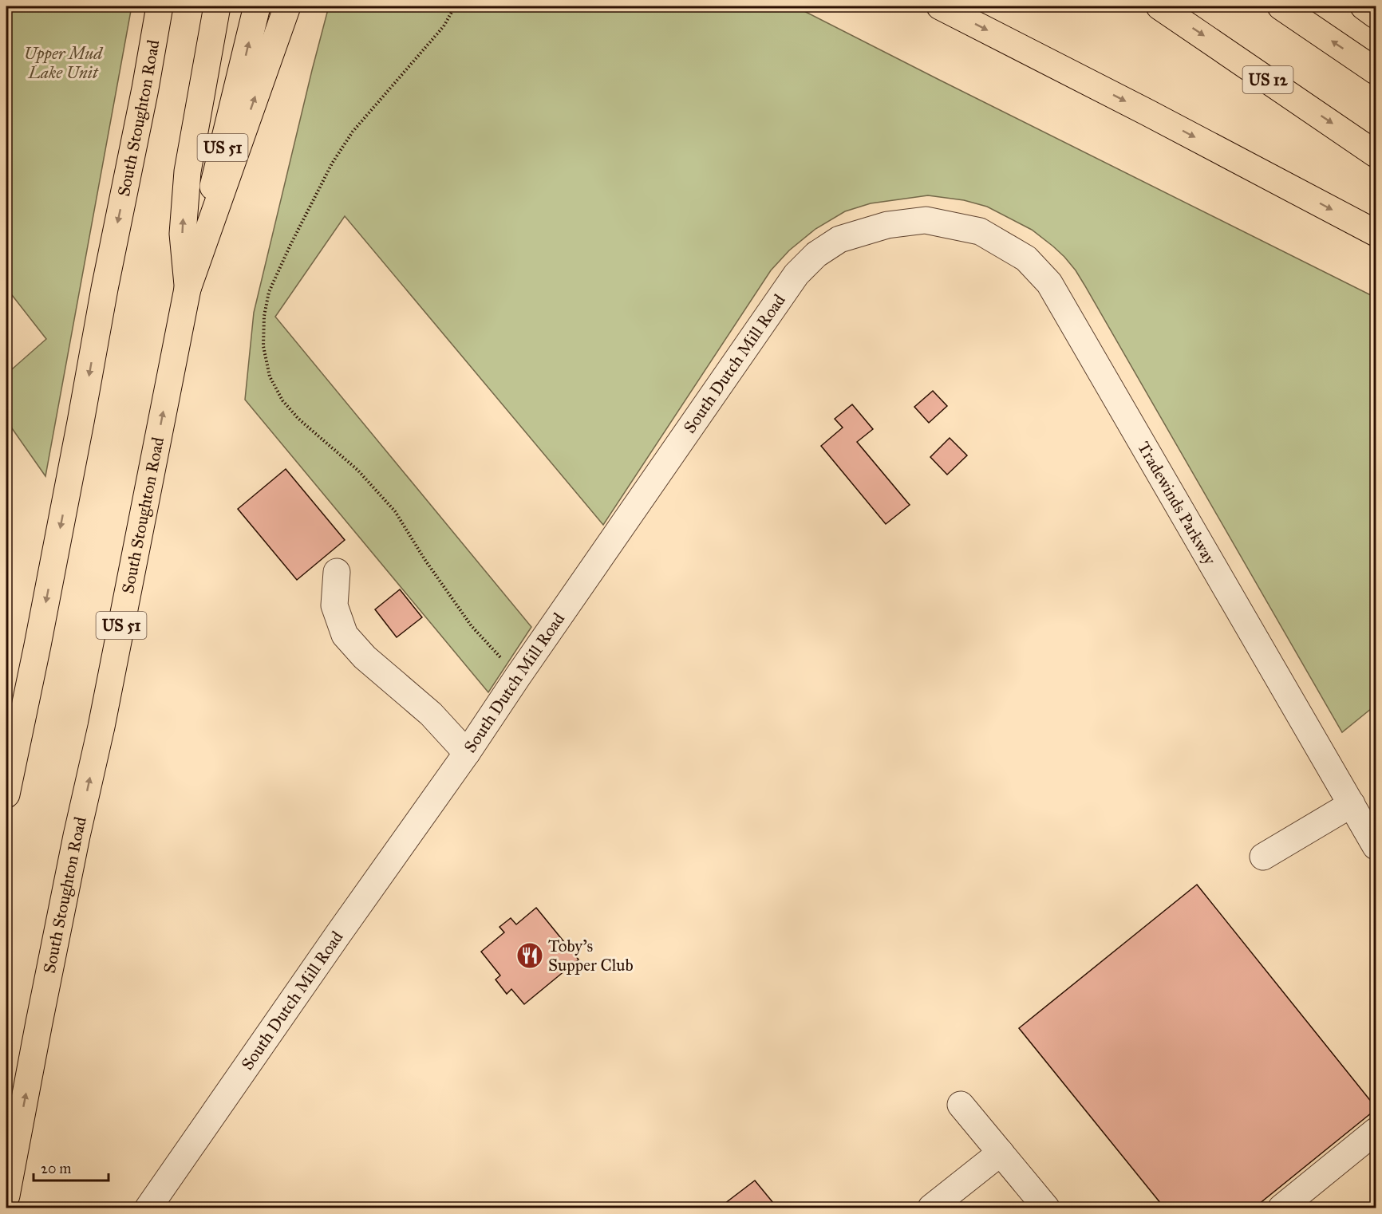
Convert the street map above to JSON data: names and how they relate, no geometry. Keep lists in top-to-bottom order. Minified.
{"streets":{"main road":["US 12","South Stoughton Road","US 51"],"street":["South Dutch Mill Road","Tradewinds Parkway"]},"crossings":[["South Dutch Mill Road","Tradewinds Parkway"]],"parks":["Upper Mud Lake Unit"],"places":{"restaurant":["Toby's Supper Club"]},"scale_bar":"20 m"}
